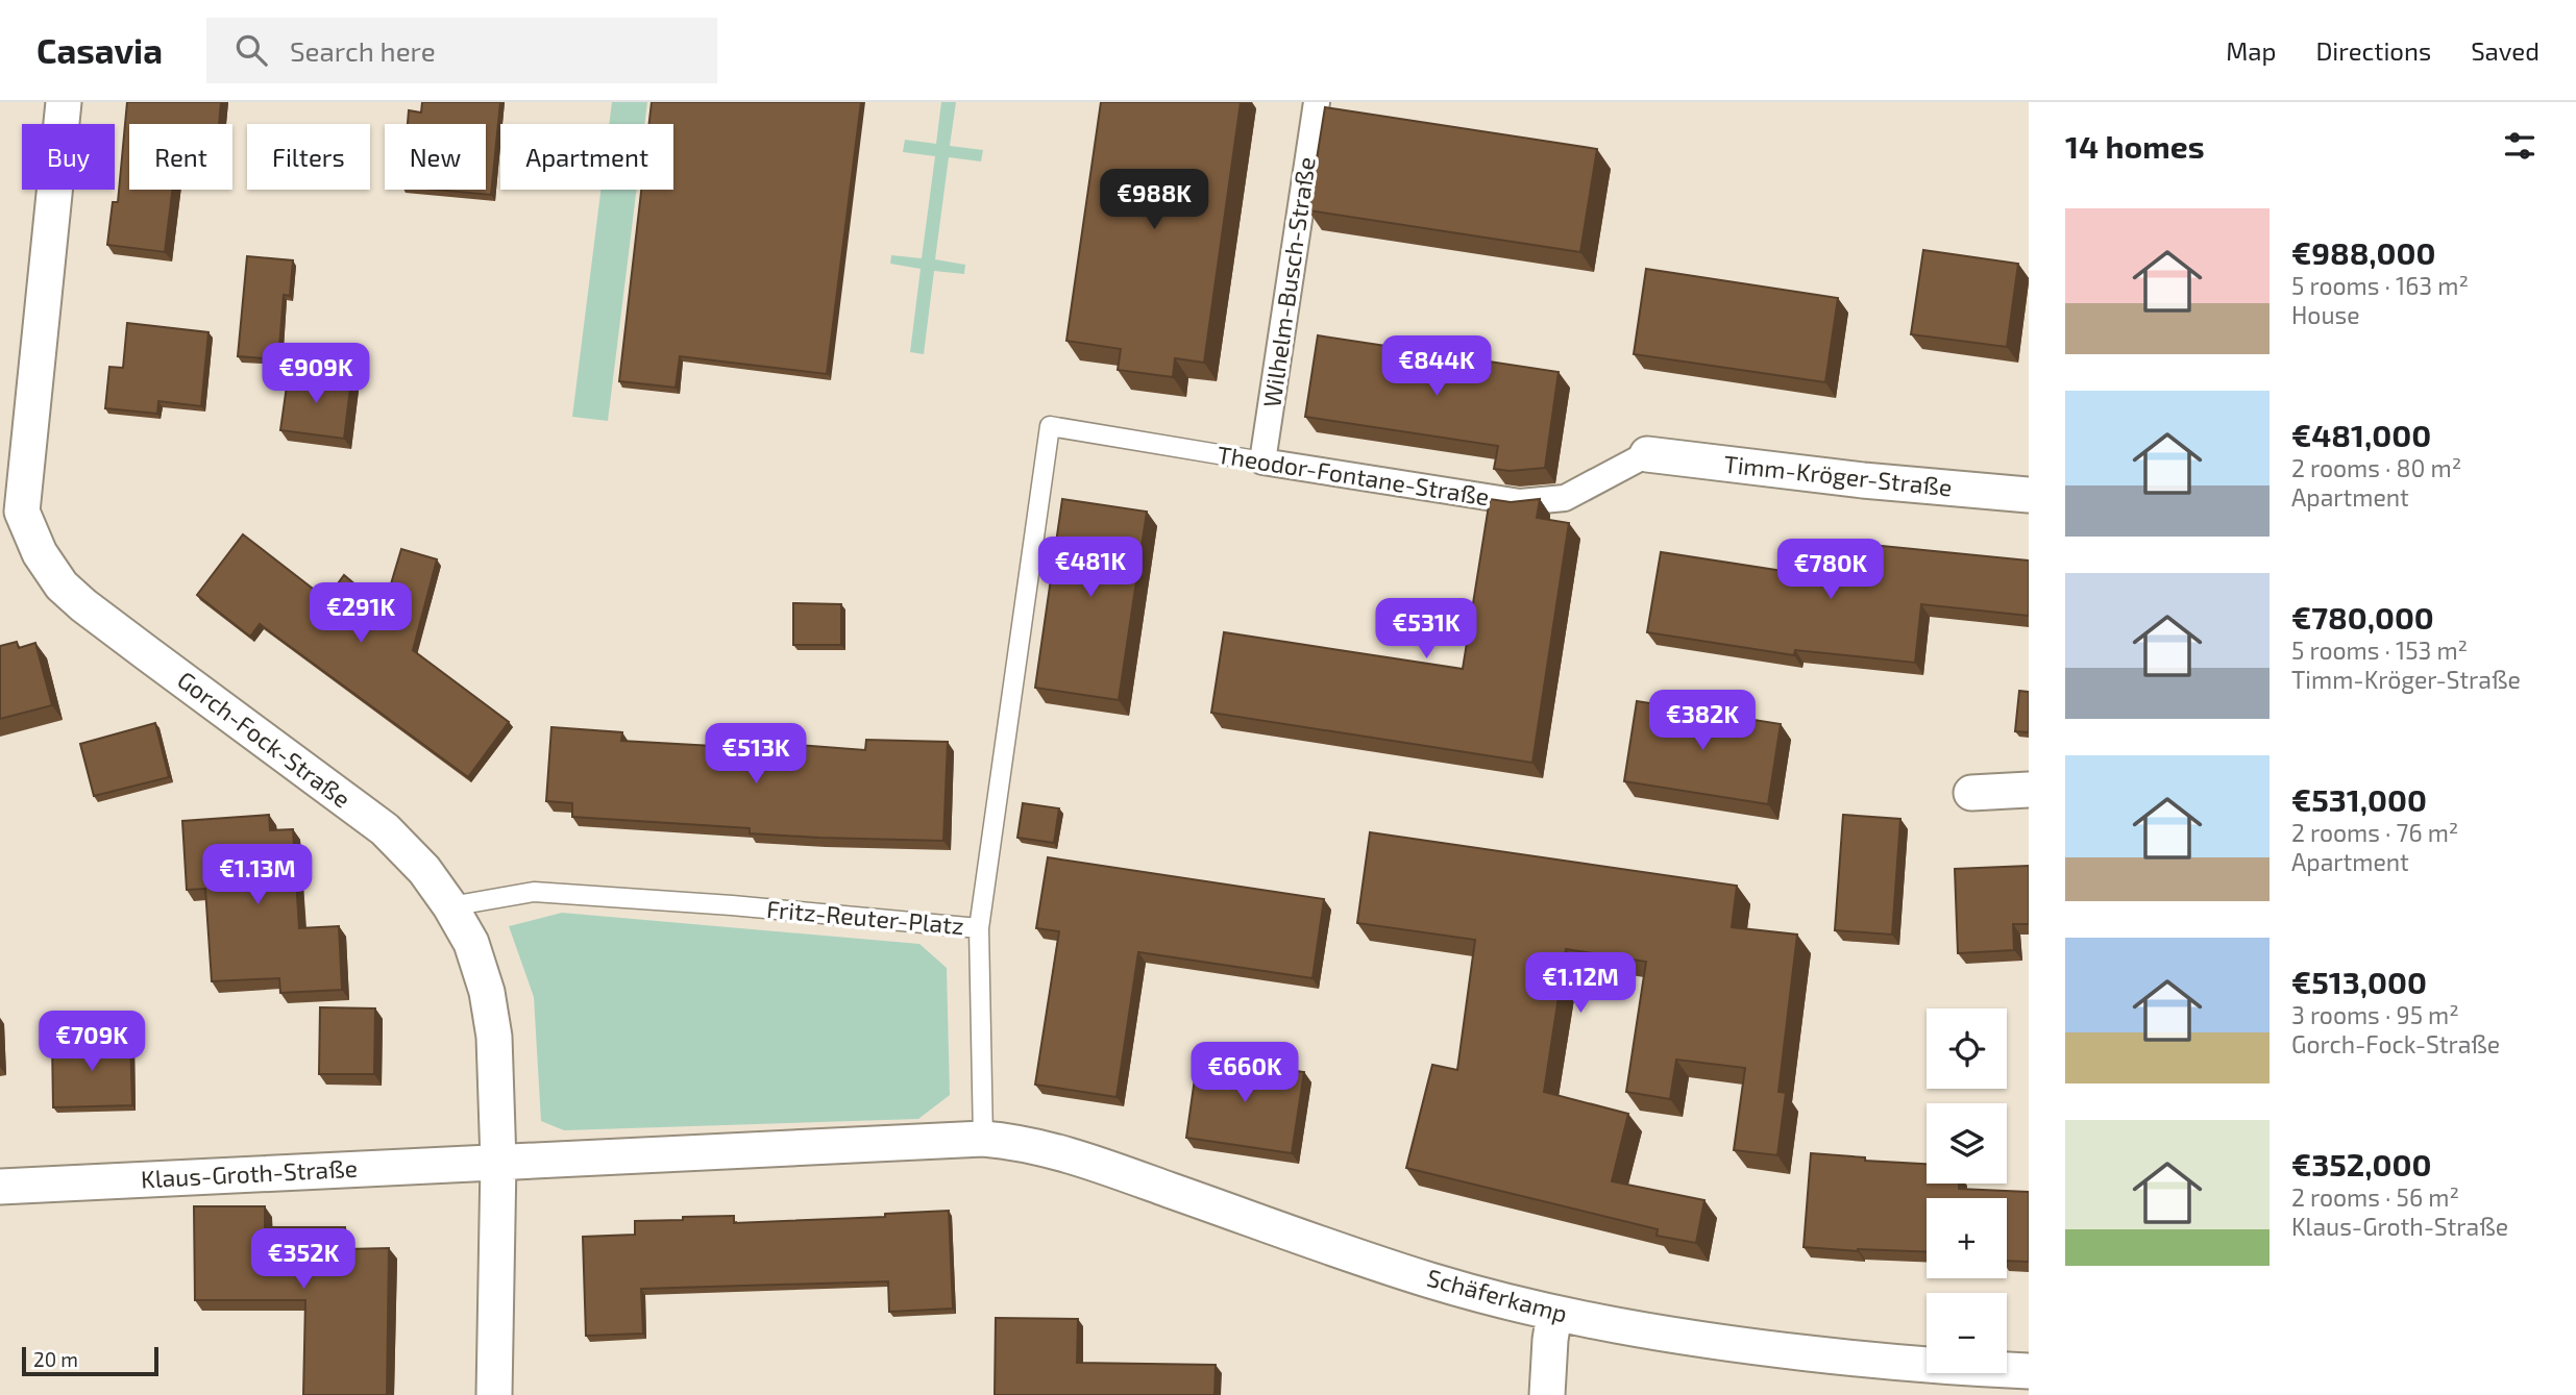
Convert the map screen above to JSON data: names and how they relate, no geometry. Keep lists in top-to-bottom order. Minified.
{"streets":{"street":["Wilhelm-Busch-Straße","Theodor-Fontane-Straße","Timm-Kröger-Straße","Gorch-Fock-Straße","Klaus-Groth-Straße","Schäferkamp"],"lane":["Fritz-Reuter-Platz"]},"crossings":[["Wilhelm-Busch-Straße","Theodor-Fontane-Straße"],["Theodor-Fontane-Straße","Timm-Kröger-Straße"],["Theodor-Fontane-Straße","Fritz-Reuter-Platz"],["Gorch-Fock-Straße","Fritz-Reuter-Platz"],["Gorch-Fock-Straße","Klaus-Groth-Straße"],["Fritz-Reuter-Platz","Schäferkamp"]],"scale_bar":"20 m","page":{"header":"Casavia","search":"Search here","nav":["Map","Directions","Saved"],"heading":"14 homes","chip":["Buy","Rent","Filters","New","Apartment"],"price":["€988K","€844K","€909K","€481K","€780K","€291K","€531K","€382K","€513K","€1.13M","€1.12M","€709K","€660K","€352K"],"list":[{"name":"€988,000","note":"5 rooms · 163 m² · House"},{"name":"€481,000","note":"2 rooms · 80 m² · Apartment"},{"name":"€780,000","note":"5 rooms · 153 m² · Timm-Kröger-Straße"},{"name":"€531,000","note":"2 rooms · 76 m² · Apartment"},{"name":"€513,000","note":"3 rooms · 95 m² · Gorch-Fock-Straße"},{"name":"€352,000","note":"2 rooms · 56 m² · Klaus-Groth-Straße"}],"map_buttons":["+","−"],"scale":"20 m"}}
